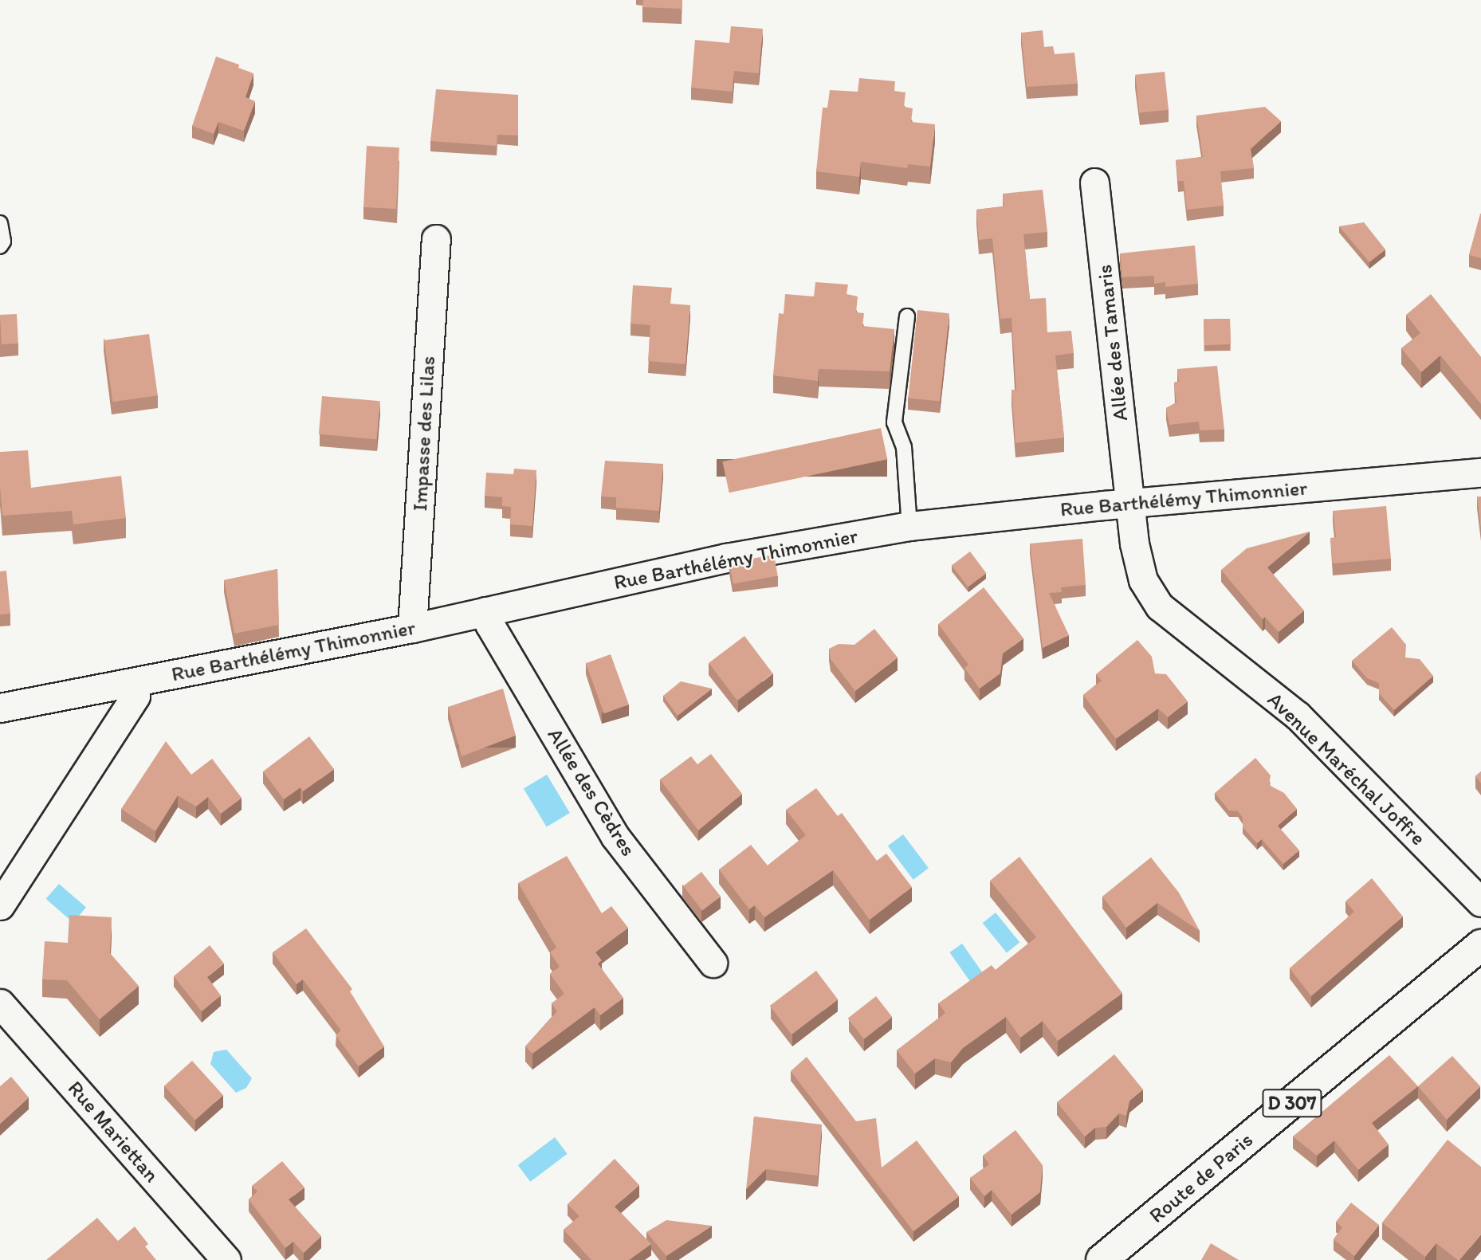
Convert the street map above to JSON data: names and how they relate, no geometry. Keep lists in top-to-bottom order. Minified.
{"streets":{"main road":["D 307","Route de Paris"],"street":["Allée des Tamaris","Impasse des Lilas","Rue Barthélémy Thimonnier","Avenue Maréchal Joffre","Allée des Cèdres","Rue Mariettan"]},"crossings":[["Allée des Tamaris","Rue Barthélémy Thimonnier"],["Allée des Tamaris","Avenue Maréchal Joffre"],["Impasse des Lilas","Rue Barthélémy Thimonnier"],["Rue Barthélémy Thimonnier","Avenue Maréchal Joffre"],["Rue Barthélémy Thimonnier","Allée des Cèdres"]]}
